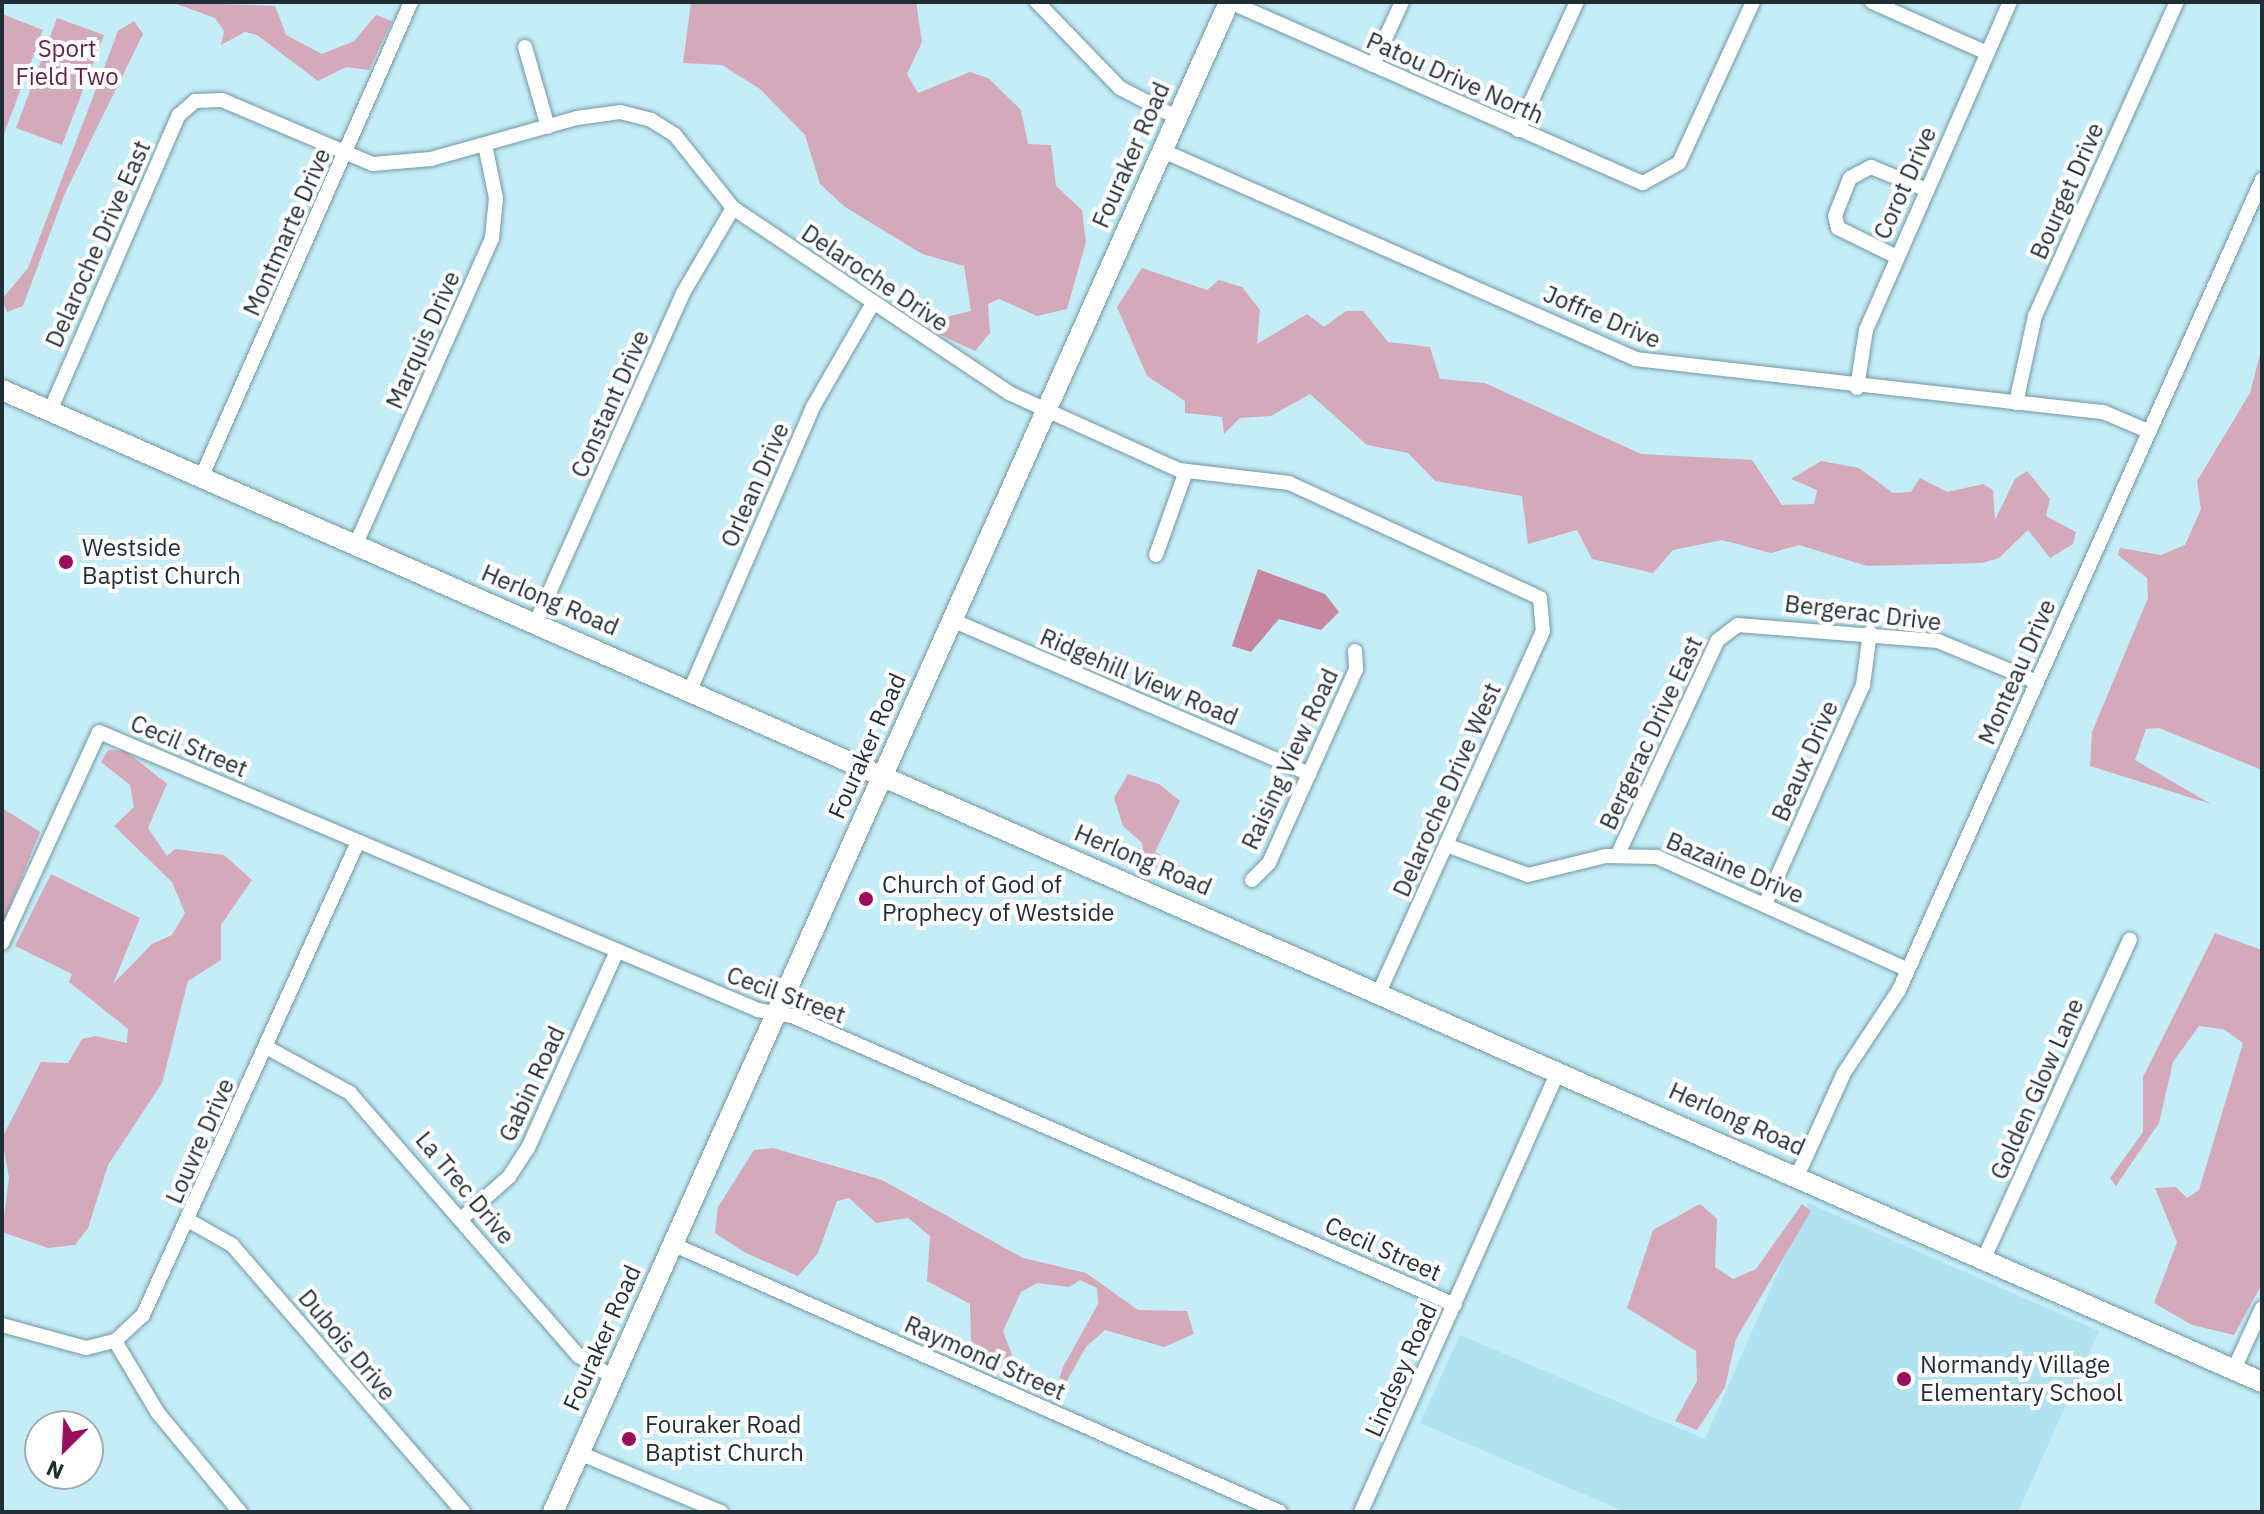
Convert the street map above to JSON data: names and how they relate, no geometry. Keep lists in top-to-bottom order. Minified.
{"streets":{"street":["Patou Drive North","Fouraker Road","Corot Drive","Bourget Drive","Montmarte Drive","Delaroche Drive East","Delaroche Drive","Joffre Drive","Marquis Drive","Constant Drive","Orlean Drive","Herlong Road","Bergerac Drive","Monteau Drive","Ridgehill View Road","Bergerac Drive East","Cecil Street","Raising View Road","Beaux Drive","Delaroche Drive West","Bazaine Drive","Gabin Road","Golden Glow Lane","Louvre Drive","La Trec Drive","Dubois Drive","Raymond Street","Lindsey Road"]},"crossings":[["Patou Drive North","Fouraker Road"],["Fouraker Road","Delaroche Drive"],["Fouraker Road","Joffre Drive"],["Fouraker Road","Herlong Road"],["Fouraker Road","Ridgehill View Road"],["Fouraker Road","Cecil Street"],["Fouraker Road","La Trec Drive"],["Fouraker Road","Raymond Street"],["Corot Drive","Joffre Drive"],["Bourget Drive","Joffre Drive"],["Montmarte Drive","Delaroche Drive"],["Montmarte Drive","Herlong Road"],["Delaroche Drive East","Delaroche Drive"],["Delaroche Drive East","Herlong Road"],["Delaroche Drive","Marquis Drive"],["Delaroche Drive","Constant Drive"],["Delaroche Drive","Orlean Drive"],["Delaroche Drive","Delaroche Drive West"],["Joffre Drive","Monteau Drive"],["Marquis Drive","Herlong Road"],["Constant Drive","Herlong Road"],["Orlean Drive","Herlong Road"],["Herlong Road","Monteau Drive"],["Herlong Road","Delaroche Drive West"],["Herlong Road","Golden Glow Lane"],["Herlong Road","Lindsey Road"],["Bergerac Drive","Monteau Drive"],["Bergerac Drive","Bergerac Drive East"],["Bergerac Drive","Beaux Drive"],["Monteau Drive","Bazaine Drive"],["Ridgehill View Road","Raising View Road"],["Bergerac Drive East","Bazaine Drive"],["Cecil Street","Gabin Road"],["Cecil Street","Louvre Drive"],["Cecil Street","Lindsey Road"],["Beaux Drive","Bazaine Drive"],["Delaroche Drive West","Bazaine Drive"],["Gabin Road","La Trec Drive"],["Louvre Drive","La Trec Drive"],["Louvre Drive","Dubois Drive"]],"parks":["Sport Field Two"],"places":["Westside Baptist Church","Church of God of Prophecy of Westside","Normandy Village Elementary School","Fouraker Road Baptist Church"],"north":"bottom left"}
